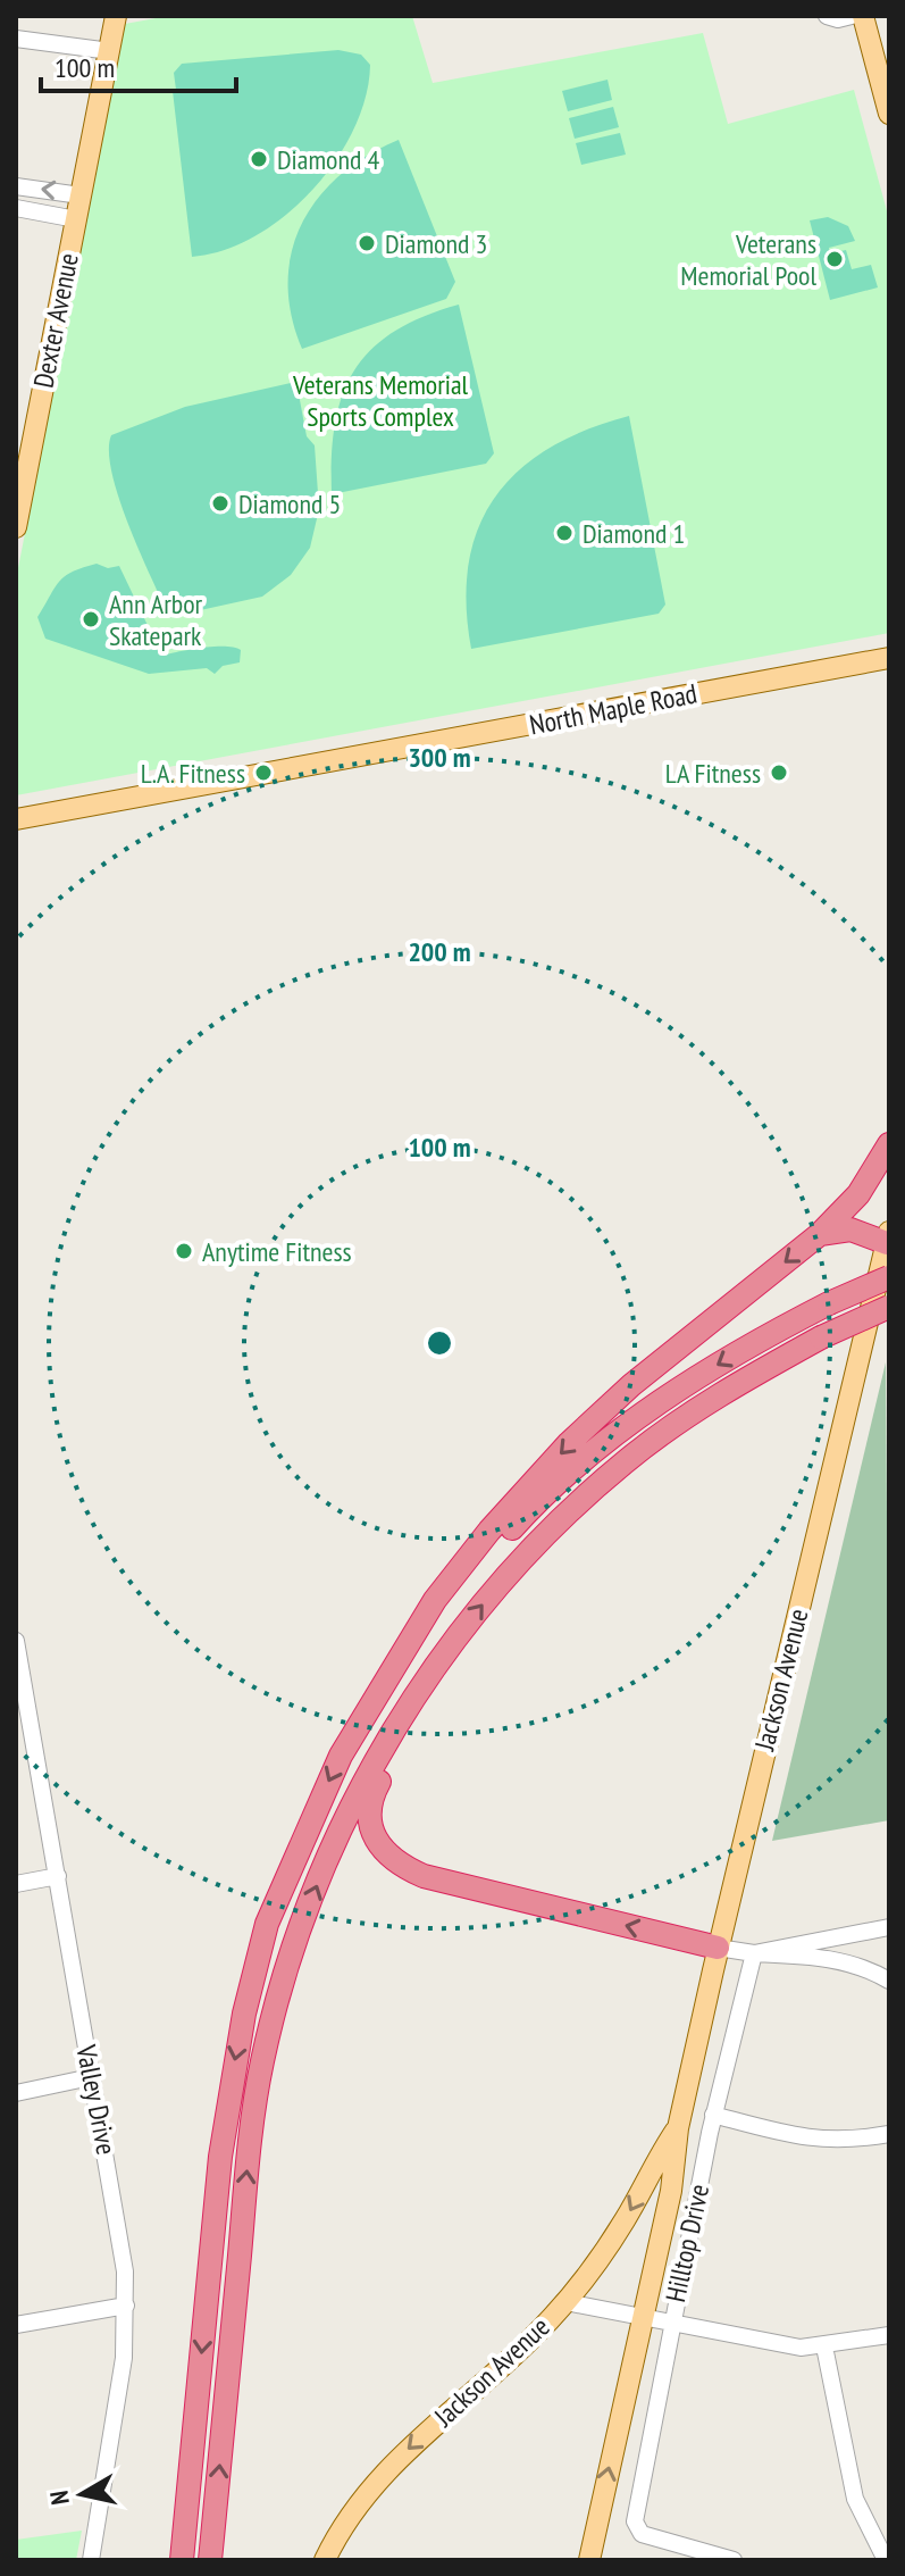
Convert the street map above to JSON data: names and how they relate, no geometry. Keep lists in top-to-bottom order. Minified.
{"streets":{"main road":["Dexter Avenue","North Maple Road","Jackson Avenue"],"street":["Valley Drive","Hilltop Drive"]},"parks":["Veterans Memorial Sports Complex"],"places":["Diamond 4","Diamond 3","Veterans Memorial Pool","Diamond 5","Diamond 1","Ann Arbor Skatepark","L.A. Fitness","LA Fitness","Anytime Fitness"],"scale_bar":"100 m","north":"left","rings":["300 m","200 m","100 m"]}
